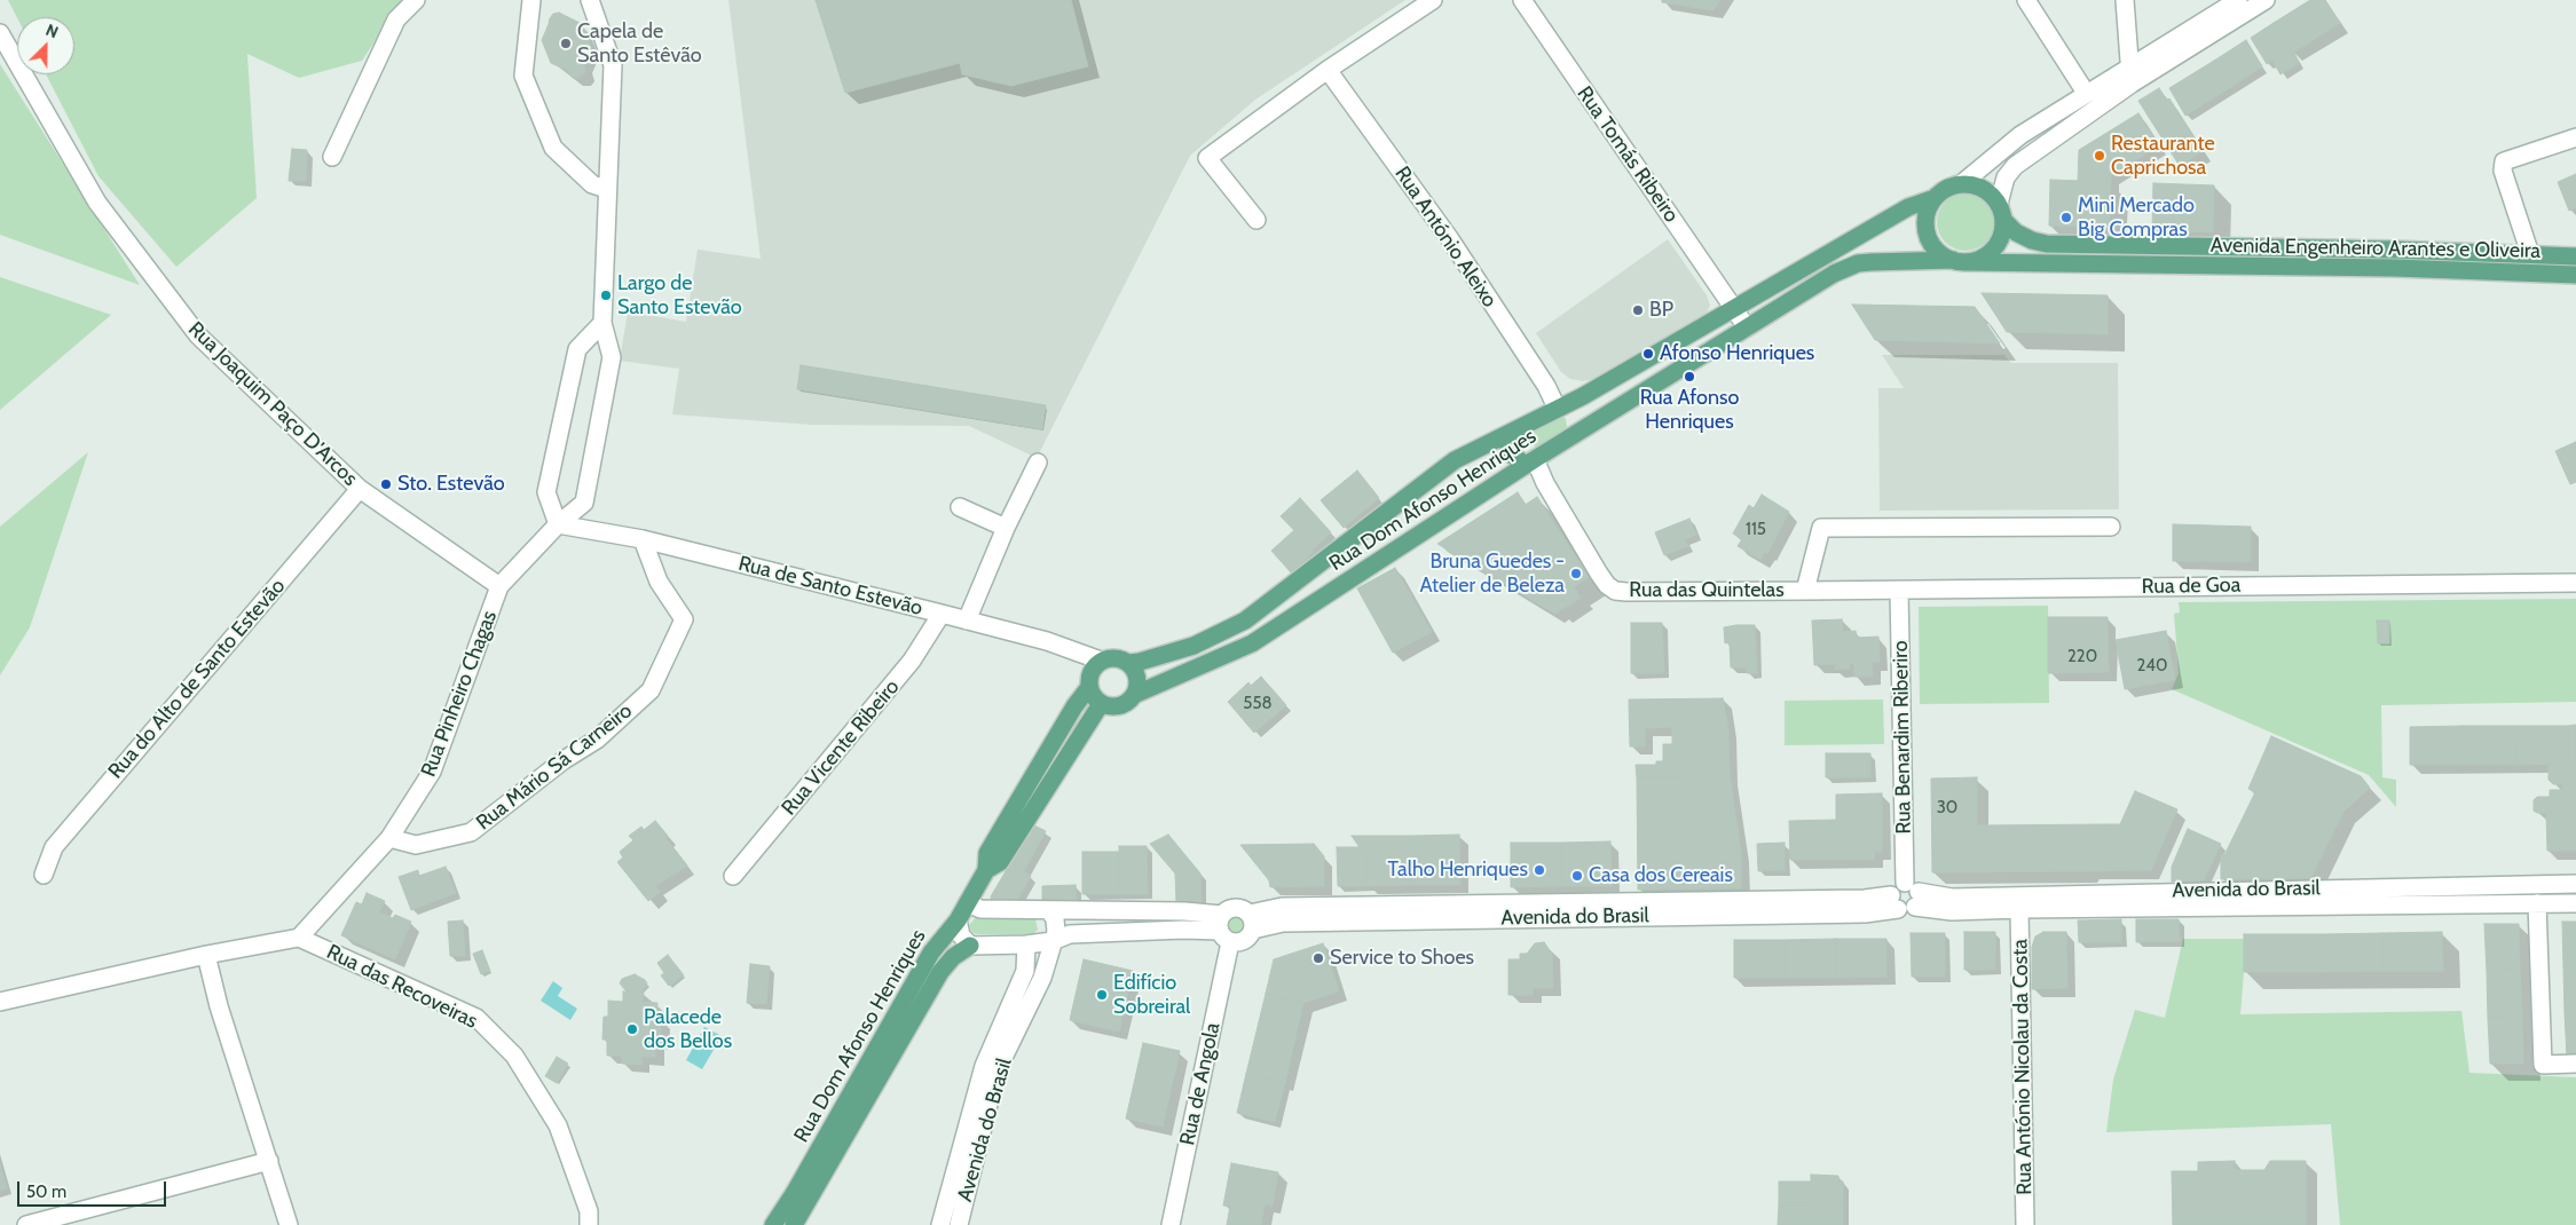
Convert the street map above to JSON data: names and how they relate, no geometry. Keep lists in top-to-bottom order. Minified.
{"streets":{"main road":["Avenida Engenheiro Arantes e Oliveira","Rua Dom Afonso Henriques"],"street":["Rua Tomás Ribeiro","Rua António Aleixo","Rua Joaquim Paço D'Arcos","Rua de Santo Estevão","Rua de Goa","Rua das Quintelas","Rua do Alto de Santo Estevão","Rua Pinheiro Chagas","Rua Benardim Riberiro","Rua Vicente Ribeiro","Rua Mário Sá Carneiro","Avenida do Brasil","Rua das Recoveiras","Rua António Nicolau da Costa","Rua de Angola"]},"crossings":[["Rua Tomás Ribeiro","Rua Dom Afonso Henriques"],["Rua António Aleixo","Rua Dom Afonso Henriques"],["Avenida Engenheiro Arantes e Oliveira","Rua Dom Afonso Henriques"],["Rua Joaquim Paço D'Arcos","Rua do Alto de Santo Estevão"],["Rua Joaquim Paço D'Arcos","Rua Pinheiro Chagas"],["Rua Dom Afonso Henriques","Rua de Santo Estevão"],["Rua Dom Afonso Henriques","Rua das Quintelas"],["Rua Dom Afonso Henriques","Avenida do Brasil"],["Rua de Santo Estevão","Rua Vicente Ribeiro"],["Rua de Santo Estevão","Rua Mário Sá Carneiro"],["Rua de Goa","Rua das Quintelas"],["Rua de Goa","Rua Benardim Riberiro"],["Rua Pinheiro Chagas","Rua Mário Sá Carneiro"],["Rua Pinheiro Chagas","Rua das Recoveiras"],["Rua Benardim Riberiro","Avenida do Brasil"],["Avenida do Brasil","Rua António Nicolau da Costa"],["Avenida do Brasil","Rua de Angola"]],"places":["Capela de Santo Estêvão","Restaurante Caprichosa","Mini Mercado Big Compras","Largo de Santo Estevão","BP","Afonso Henriques","Rua Afonso Henriques","Sto. Estevão","Bruna Guedes - Atelier de Beleza","Talho Henriques","Casa dos Cereais","Service to Shoes","Edifício Sobreiral","Palacede dos Bellos"],"house_numbers":["115","220","240","558","30"],"scale_bar":"50 m","north":"top right"}
